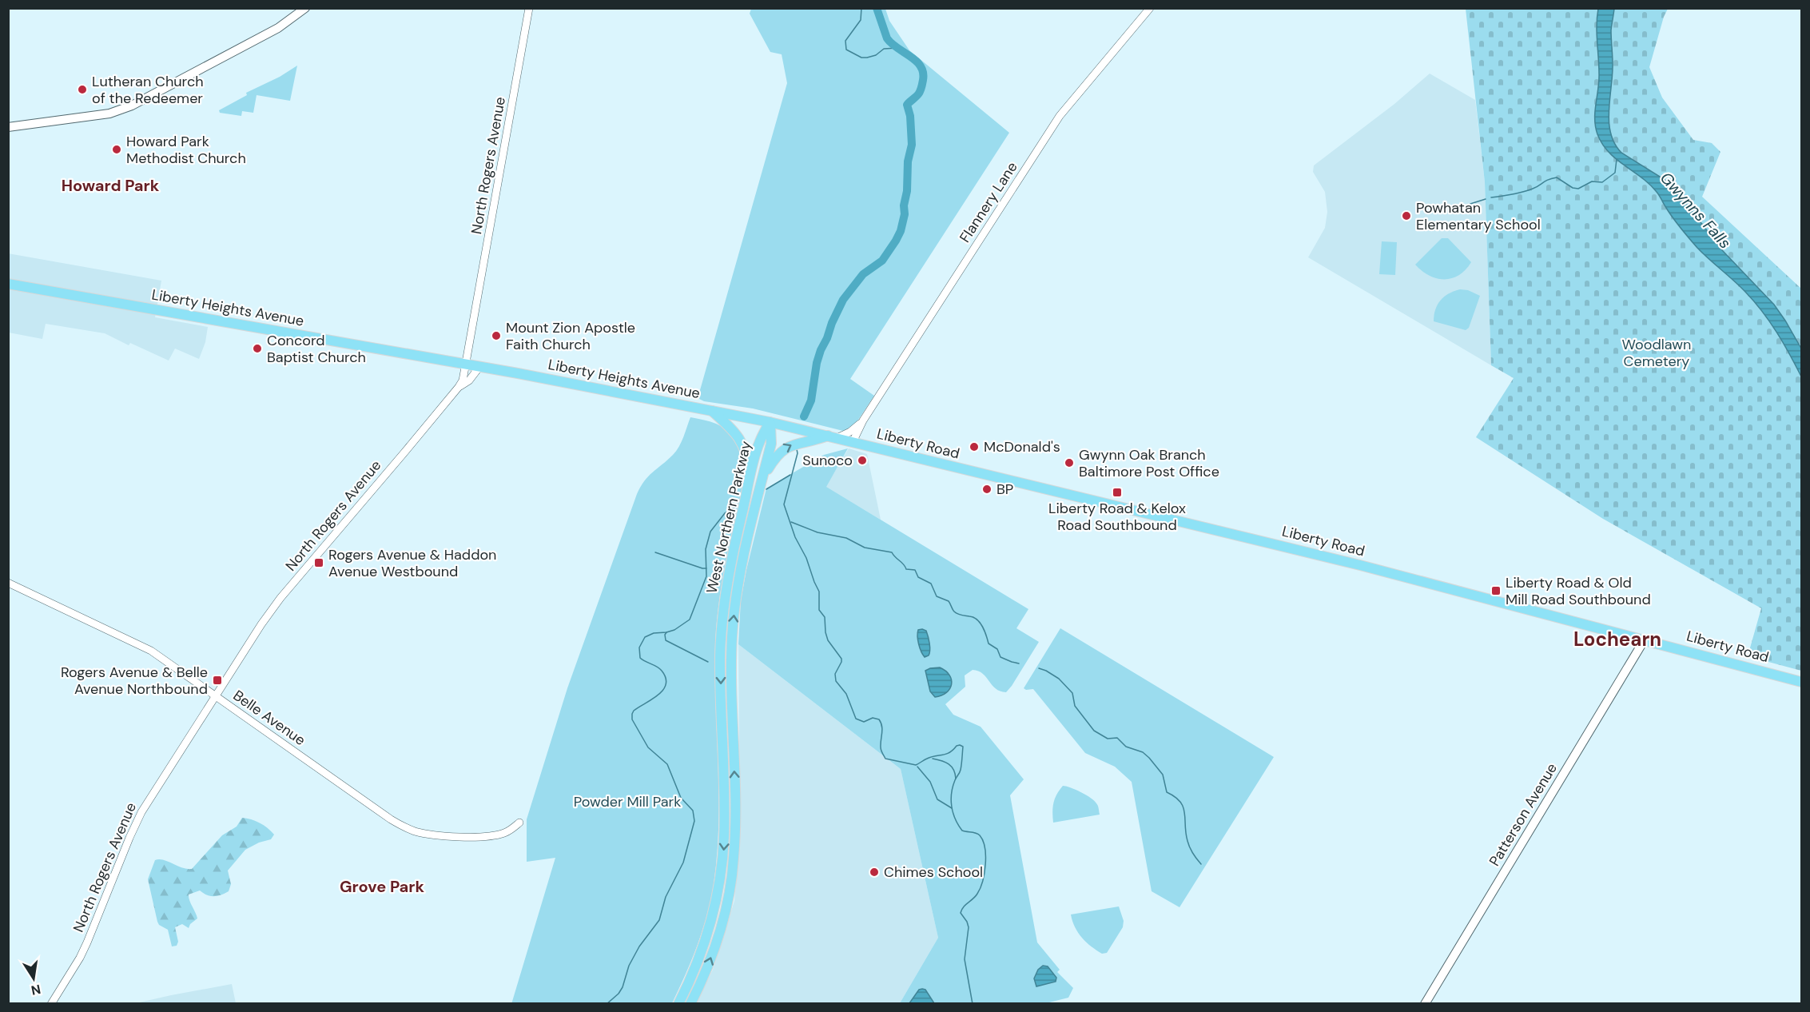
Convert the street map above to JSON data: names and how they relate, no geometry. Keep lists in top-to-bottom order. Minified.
{"streets":{"main road":["Liberty Heights Avenue","Liberty Road","West Northern Parkway","Patterson Avenue"],"street":["North Rogers Avenue","Flannery Lane","Belle Avenue"]},"crossings":[["North Rogers Avenue","Liberty Heights Avenue"],["North Rogers Avenue","Belle Avenue"],["Flannery Lane","Liberty Heights Avenue"],["Flannery Lane","Liberty Road"],["Liberty Heights Avenue","Liberty Road"],["Liberty Heights Avenue","West Northern Parkway"],["Liberty Road","Patterson Avenue"]],"districts":["Howard Park","Lochearn","Grove Park"],"water":["Gwynns Falls"],"parks":["Woodlawn Cemetery","Powder Mill Park"],"places":{"other":["Lutheran Church of the Redeemer","Howard Park Methodist Church","Powhatan Elementary School","Mount Zion Apostle Faith Church","Concord Baptist Church","McDonald's","Sunoco","Gwynn Oak Branch Baltimore Post Office","BP","Chimes School"],"transit":["Liberty Road & Kelox Road Southbound","Rogers Avenue & Haddon Avenue Westbound","Liberty Road & Old Mill Road Southbound","Rogers Avenue & Belle Avenue Northbound"]},"north":"bottom"}
